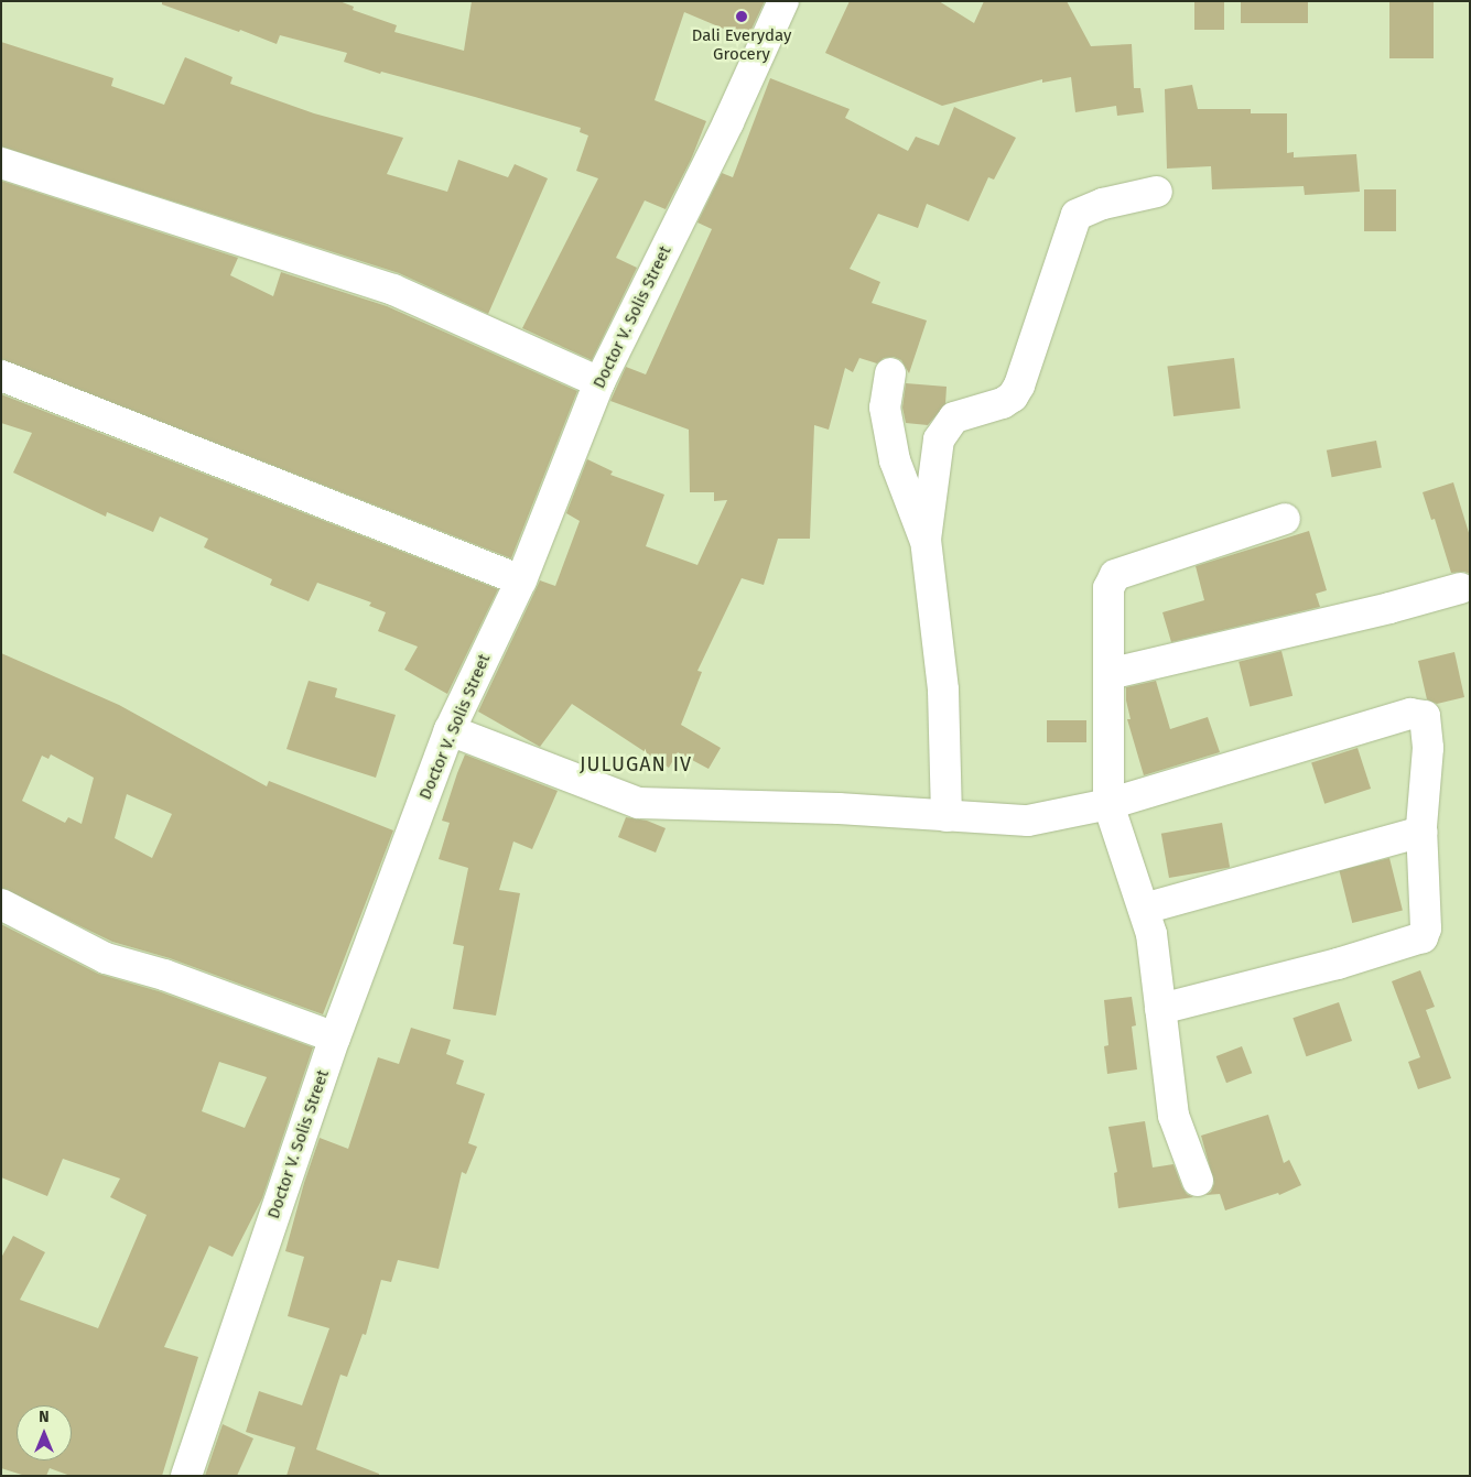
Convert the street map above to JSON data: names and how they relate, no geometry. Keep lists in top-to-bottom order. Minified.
{"streets":{"street":["Doctor V. Solis Street"]},"districts":["JULUGAN IV"],"places":["Dali Everyday Grocery"],"north":"top"}
